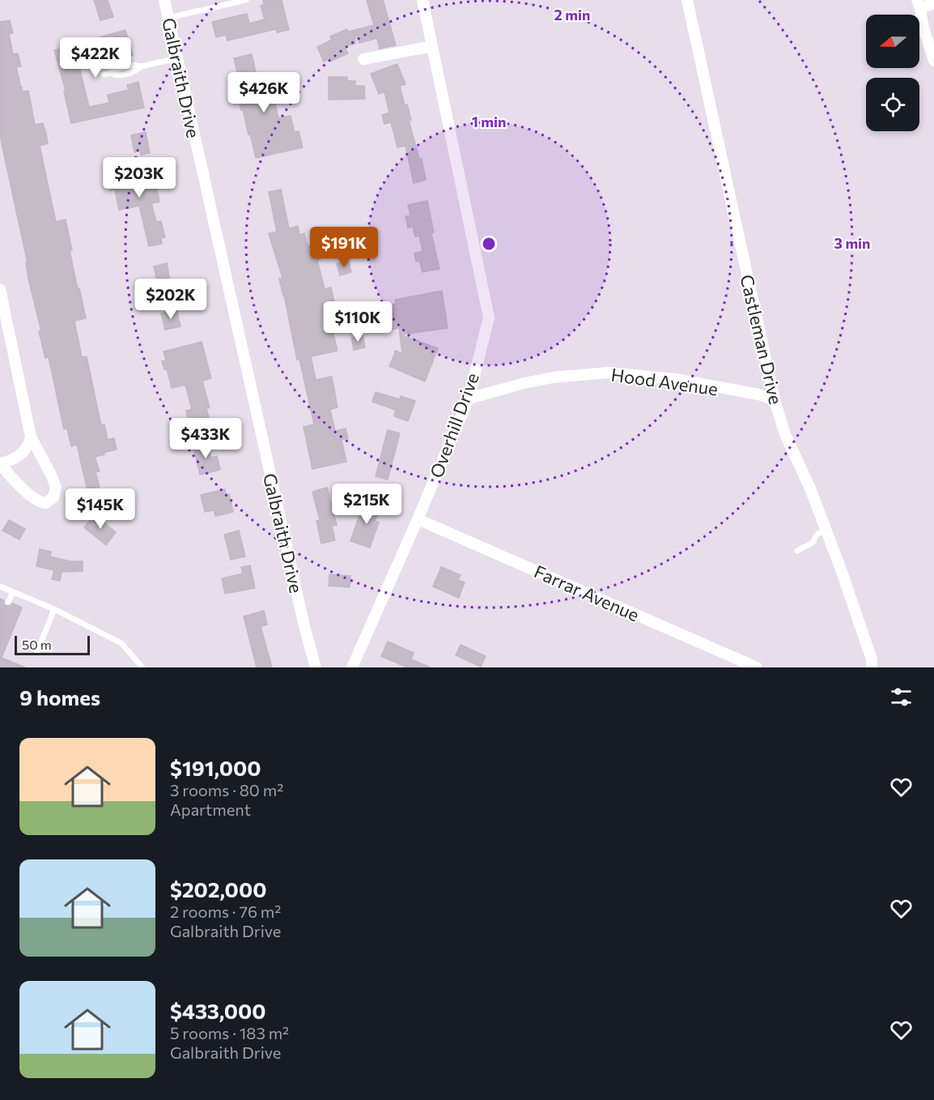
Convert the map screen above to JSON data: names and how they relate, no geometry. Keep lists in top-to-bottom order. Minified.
{"streets":{"street":["Galbraith Drive","Castleman Drive","Hood Avenue","Overhill Drive","Farrar Avenue"]},"crossings":[["Castleman Drive","Hood Avenue"],["Hood Avenue","Overhill Drive"],["Overhill Drive","Farrar Avenue"]],"scale_bar":"50 m","north":"left","page":{"price":["$422K","$426K","$203K","$191K","$202K","$110K","$433K","$215K","$145K"],"scale":"50 m","heading":"9 homes","list":[{"name":"$191,000","note":"3 rooms · 80 m² · Apartment"},{"name":"$202,000","note":"2 rooms · 76 m² · Galbraith Drive"},{"name":"$433,000","note":"5 rooms · 183 m² · Galbraith Drive"}]},"rings":["2 min","1 min","3 min"]}
